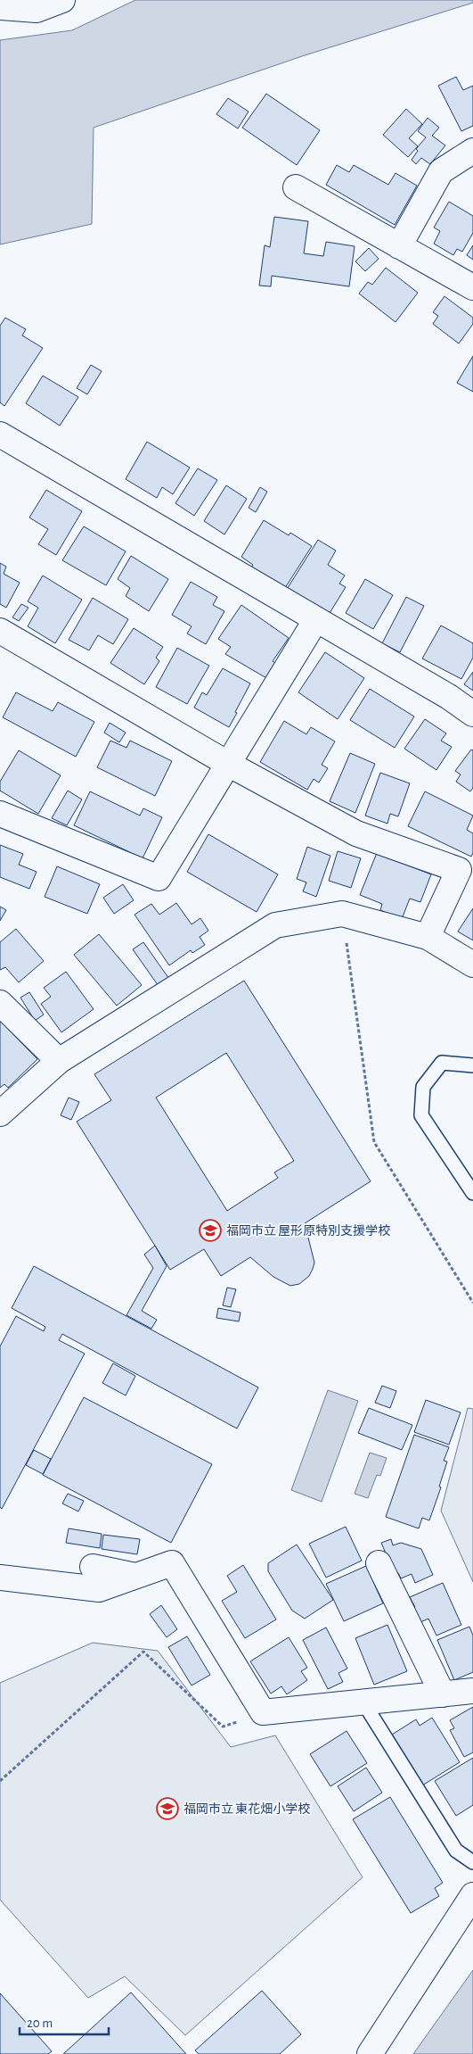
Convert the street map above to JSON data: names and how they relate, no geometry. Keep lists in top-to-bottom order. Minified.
{"places":{"school or university":["福岡市立 屋形原特別支援学校","福岡市立 東花畑小学校"]},"scale_bar":"20 m"}
